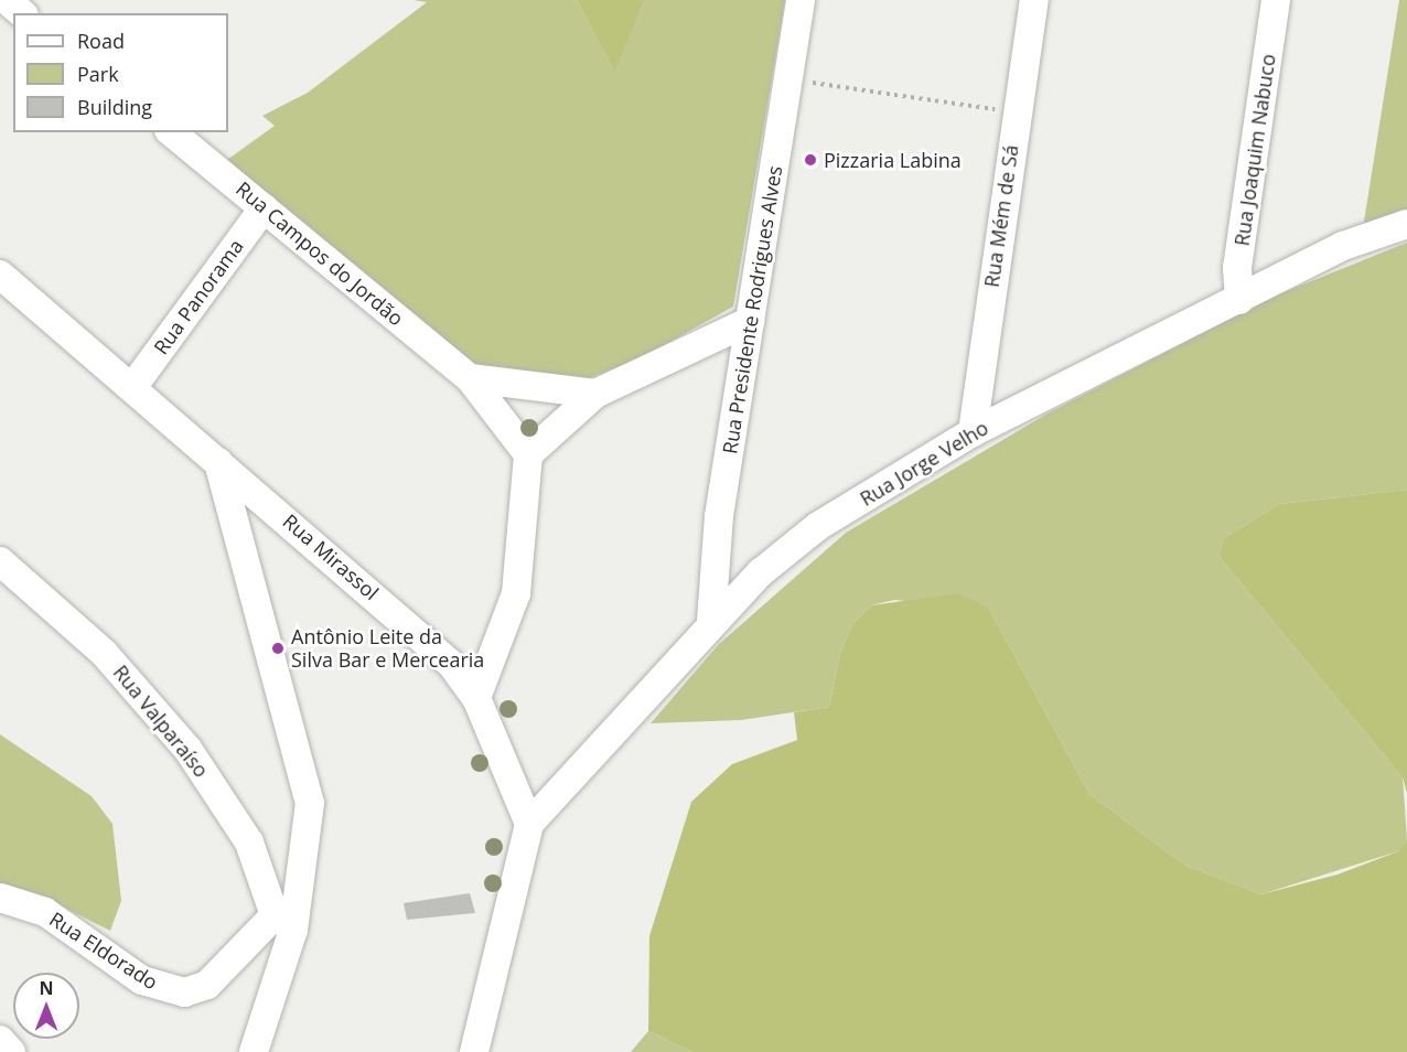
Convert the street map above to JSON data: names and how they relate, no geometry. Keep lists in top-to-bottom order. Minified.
{"streets":{"street":["Rua Joaquim Nabuco","Rua Mém de Sá","Rua Campos do Jordão","Rua Panorama","Rua Presidente Rodrigues Alves","Rua Jorge Velho","Rua Mirassol","Rua Valparaíso","Rua Eldorado"]},"crossings":[["Rua Joaquim Nabuco","Rua Jorge Velho"],["Rua Mém de Sá","Rua Jorge Velho"],["Rua Campos do Jordão","Rua Panorama"],["Rua Panorama","Rua Mirassol"],["Rua Presidente Rodrigues Alves","Rua Jorge Velho"],["Rua Jorge Velho","Rua Mirassol"],["Rua Valparaíso","Rua Eldorado"]],"places":["Pizzaria Labina","Antônio Leite da Silva Bar e Mercearia"],"legend":["Road","Park","Building"],"north":"top"}
